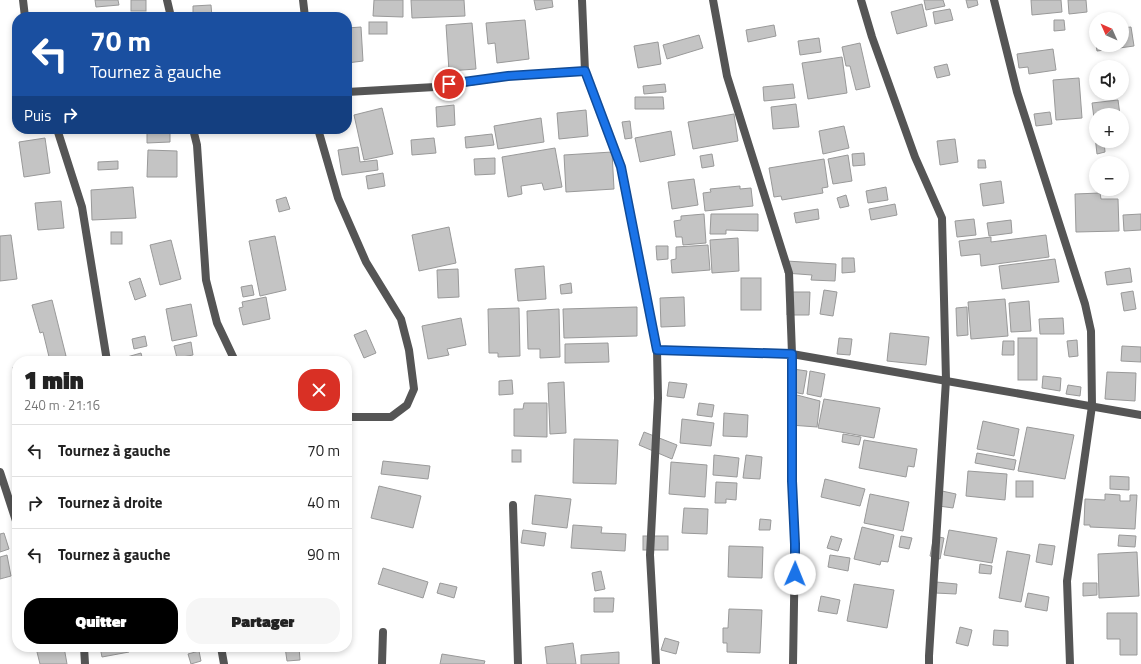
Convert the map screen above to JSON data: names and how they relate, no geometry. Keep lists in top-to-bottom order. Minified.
{"north":"top left","page":{"map_buttons":["+","−"],"turn":["70 m","Tournez à gauche"],"then":"Puis","heading":["1 min","240 m · 21:16"],"list":[{"name":"Tournez à gauche","value":"70 m"},{"name":"Tournez à droite","value":"40 m"},{"name":"Tournez à gauche","value":"90 m"}],"buttons":["Quitter","Partager"]}}
